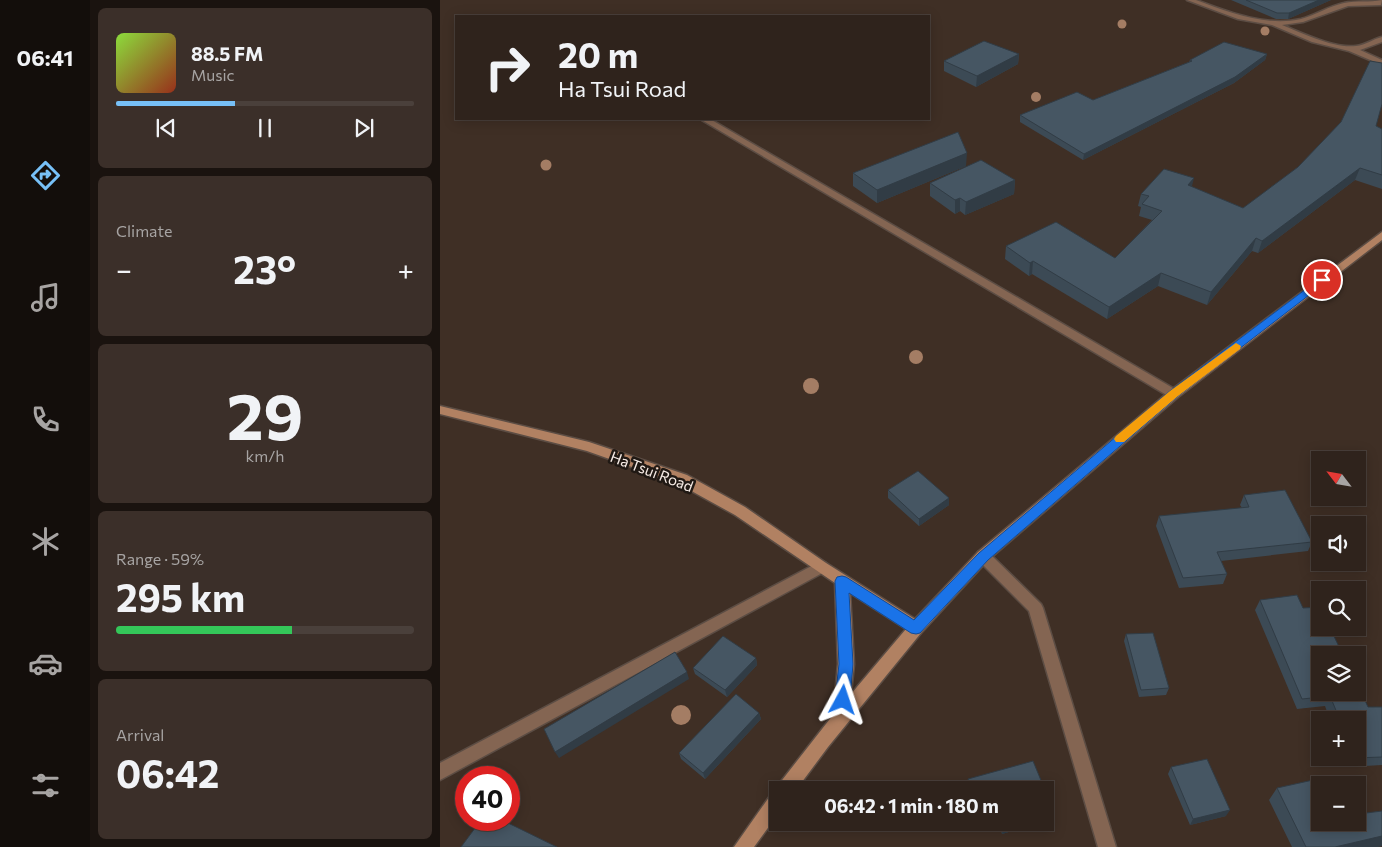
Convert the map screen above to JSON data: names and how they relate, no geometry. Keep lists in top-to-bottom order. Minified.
{"streets":{"main road":["Ha Tsui Road"]},"north":"top left","page":{"tabs":"06:41","turn":["20 m","Ha Tsui Road"],"song":["88.5 FM","Music"],"tile":["Climate",["29","km/h"],["Range · 59%","295 km"],["Arrival","06:42"]],"heat":["−","23°","+"],"map_buttons":["+","−"],"limit":"40","trip":"06:42 · 1 min · 180 m"}}
